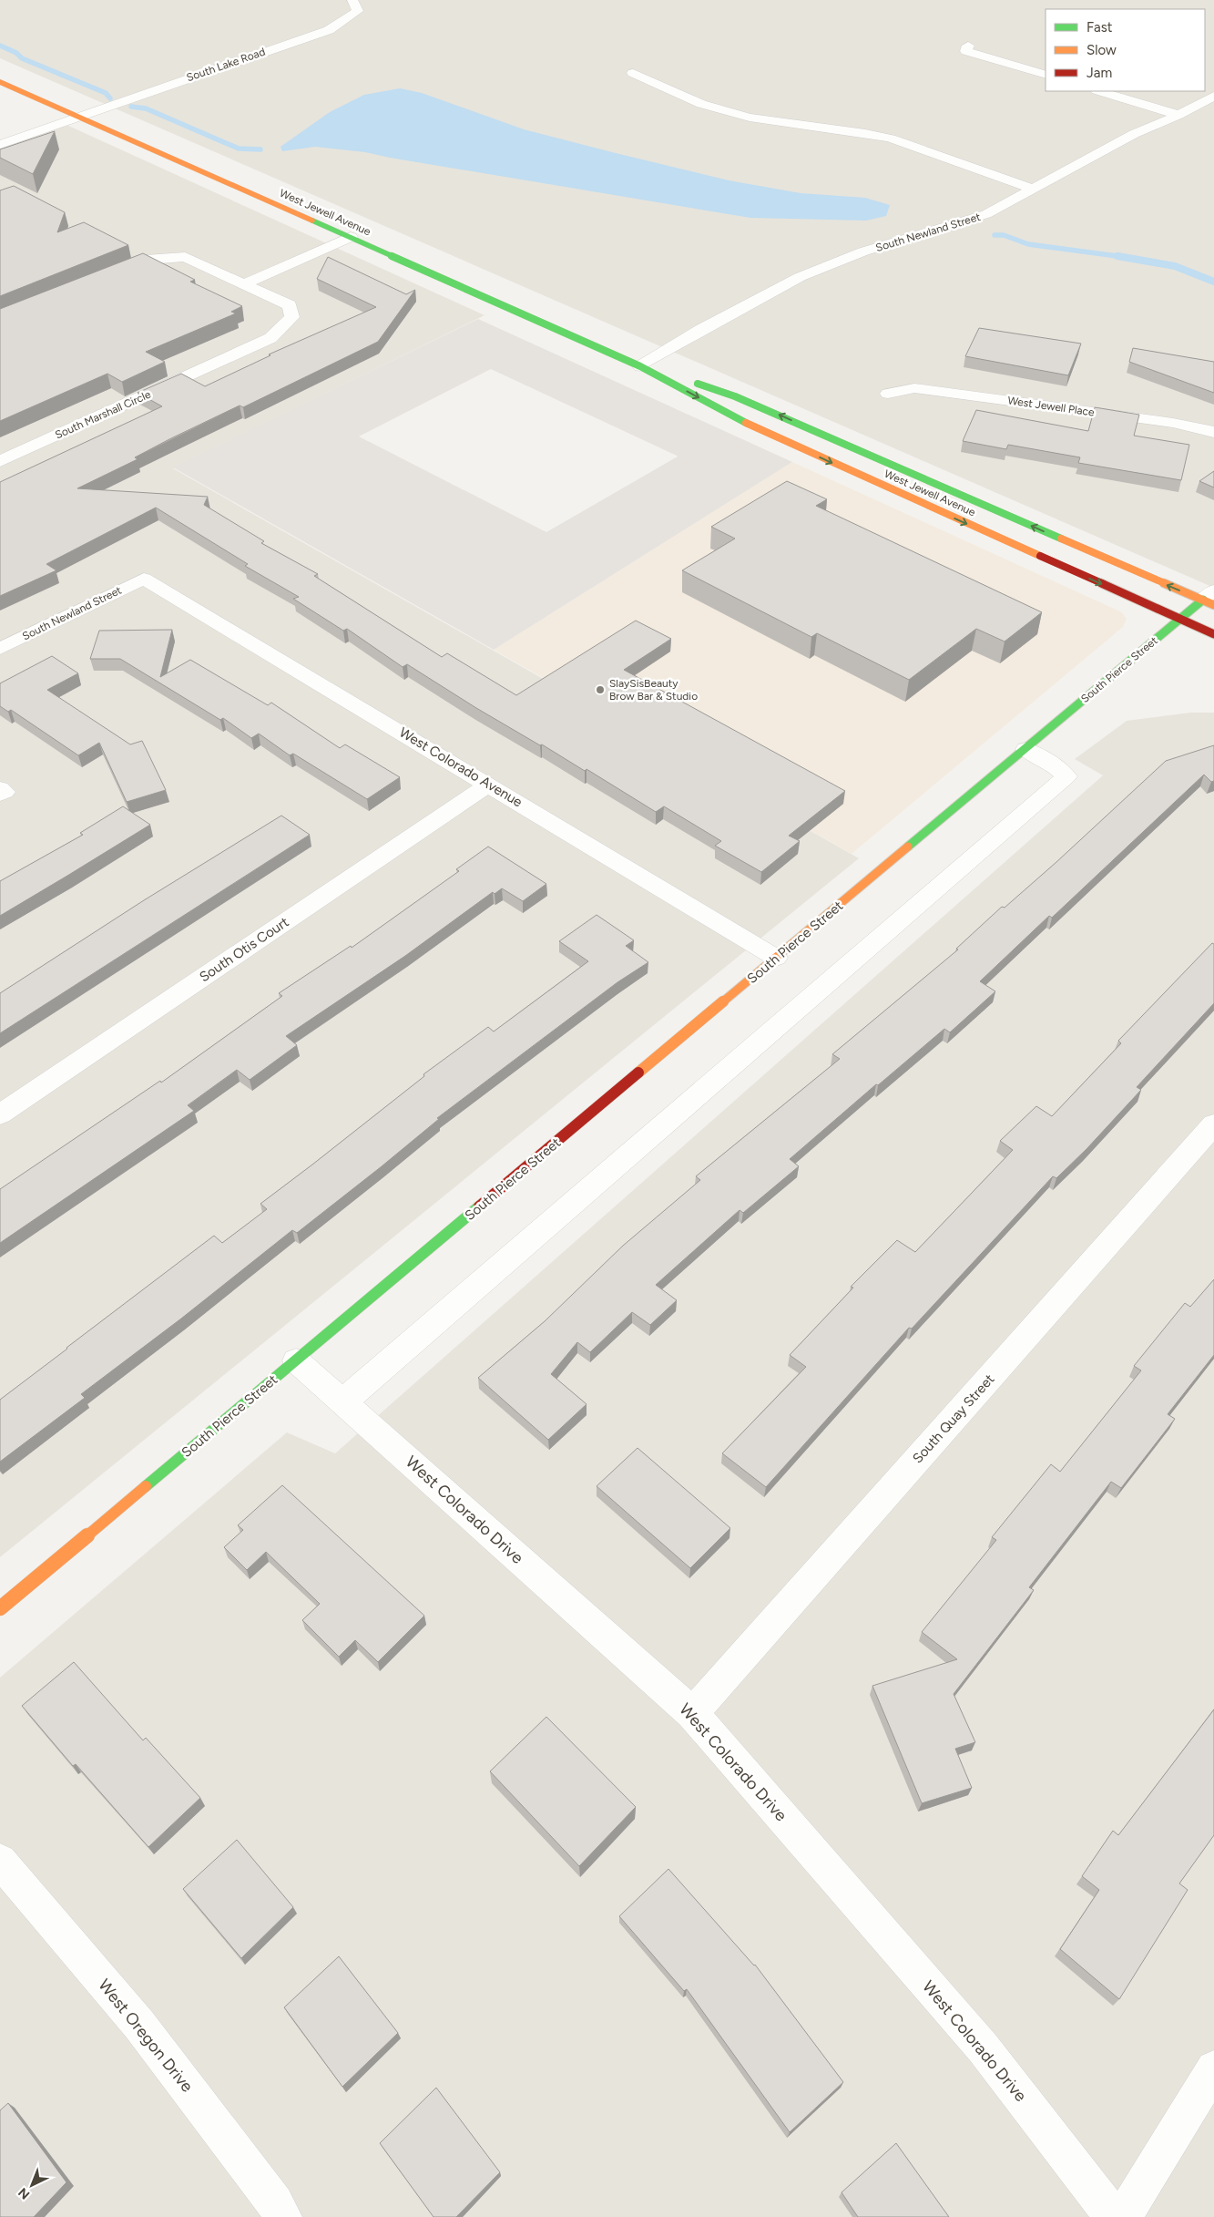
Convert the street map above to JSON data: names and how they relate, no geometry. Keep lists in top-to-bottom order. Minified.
{"streets":{"main road":["West Jewell Avenue","South Pierce Street"],"street":["South Lake Road","South Newland Street","West Jewell Place","South Marshall Circle","West Colorado Avenue","South Otis Court","South Quay Street","West Colorado Drive","West Oregon Drive"]},"crossings":[["South Lake Road","West Jewell Avenue"],["West Jewell Avenue","South Newland Street"],["West Jewell Avenue","South Pierce Street"],["South Newland Street","West Colorado Avenue"],["South Pierce Street","West Colorado Avenue"],["South Pierce Street","West Colorado Drive"],["West Colorado Avenue","South Otis Court"],["South Quay Street","West Colorado Drive"]],"places":["SlaySisBeauty Brow Bar & Studio"],"legend":["Fast","Slow","Jam"],"north":"bottom left"}
